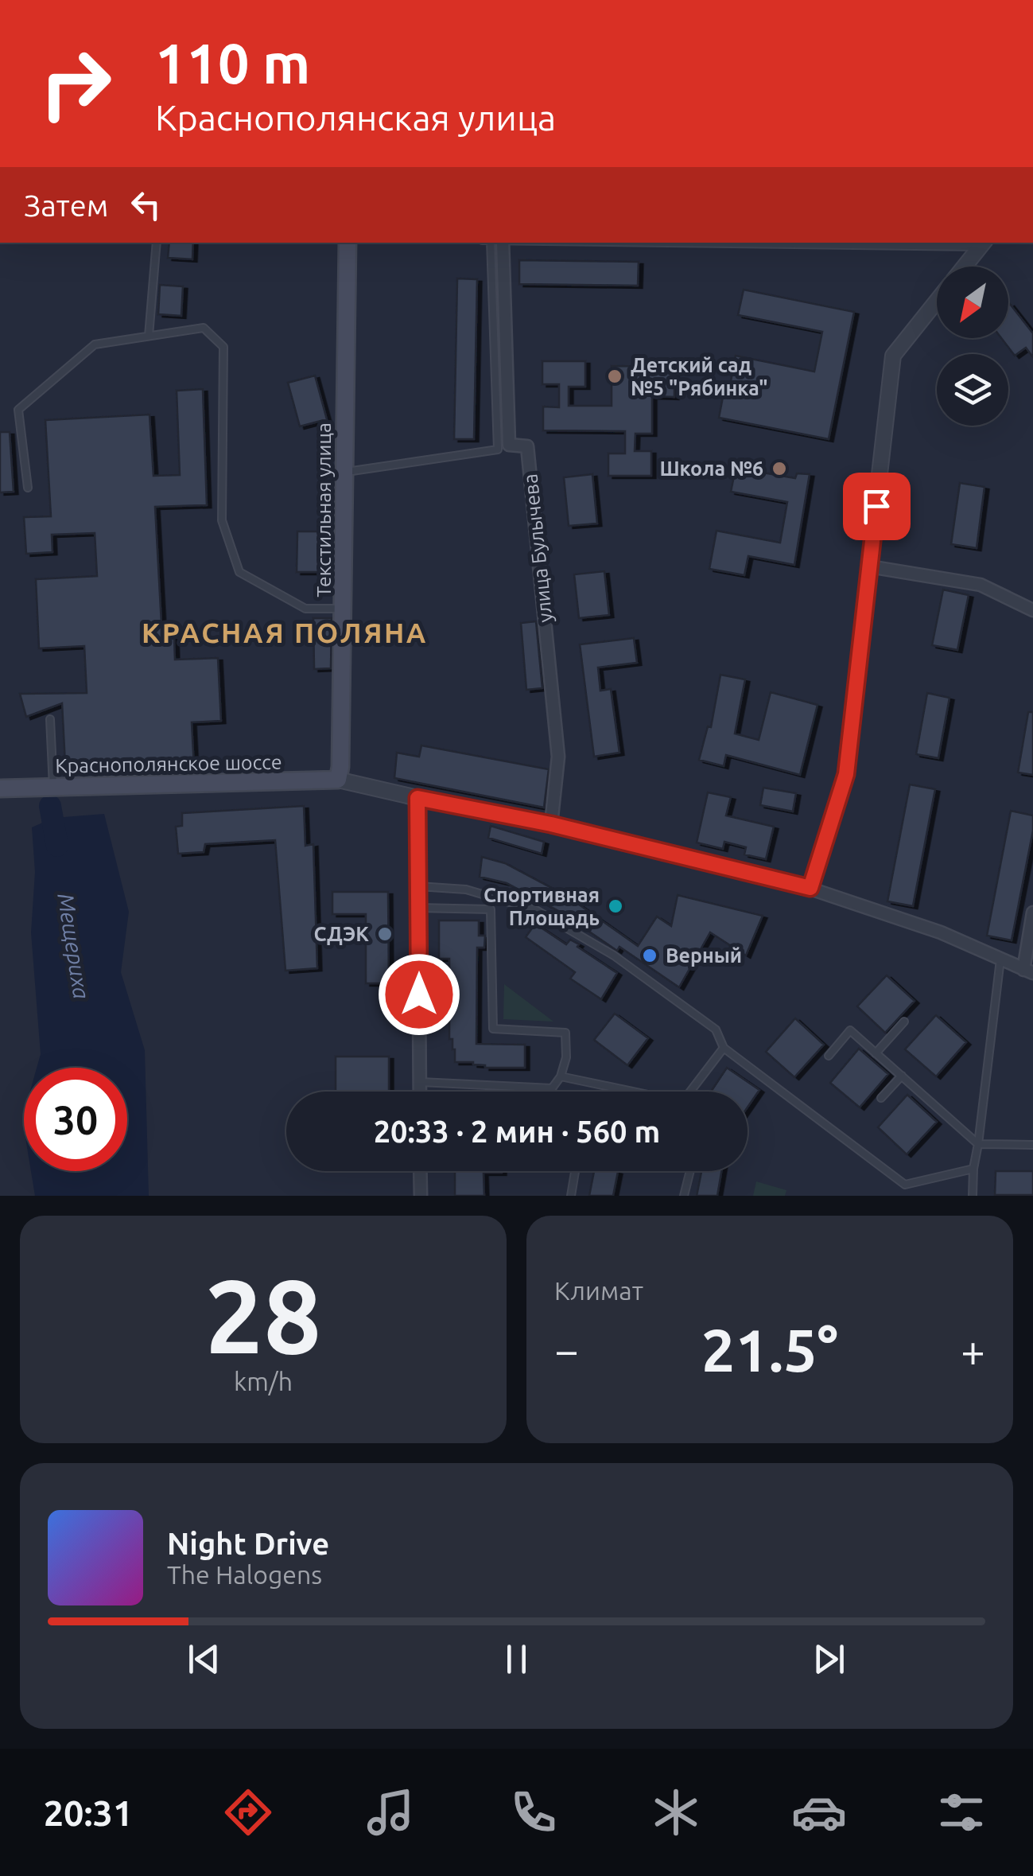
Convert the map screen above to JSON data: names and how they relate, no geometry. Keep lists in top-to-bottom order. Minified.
{"streets":{"main road":["Текстильная улица","Краснополянское шоссе"],"street":["улица Булычева"]},"crossings":[["Текстильная улица","Краснополянское шоссе"]],"districts":["КРАСНАЯ ПОЛЯНА"],"water":["Мещериха"],"places":["Детский сад №5 \"Рябинка\"","Школа №6","Спортивная Площадь","СДЭК","Верный"],"north":"bottom left","page":{"turn":["110 m","Краснополянская улица"],"then":"Затем","limit":"30","trip":"20:33 · 2 мин · 560 m","tile":[["28","km/h"],"Климат"],"heat":["−","21.5°","+"],"song":["Night Drive","The Halogens"],"tabs":"20:31"}}
